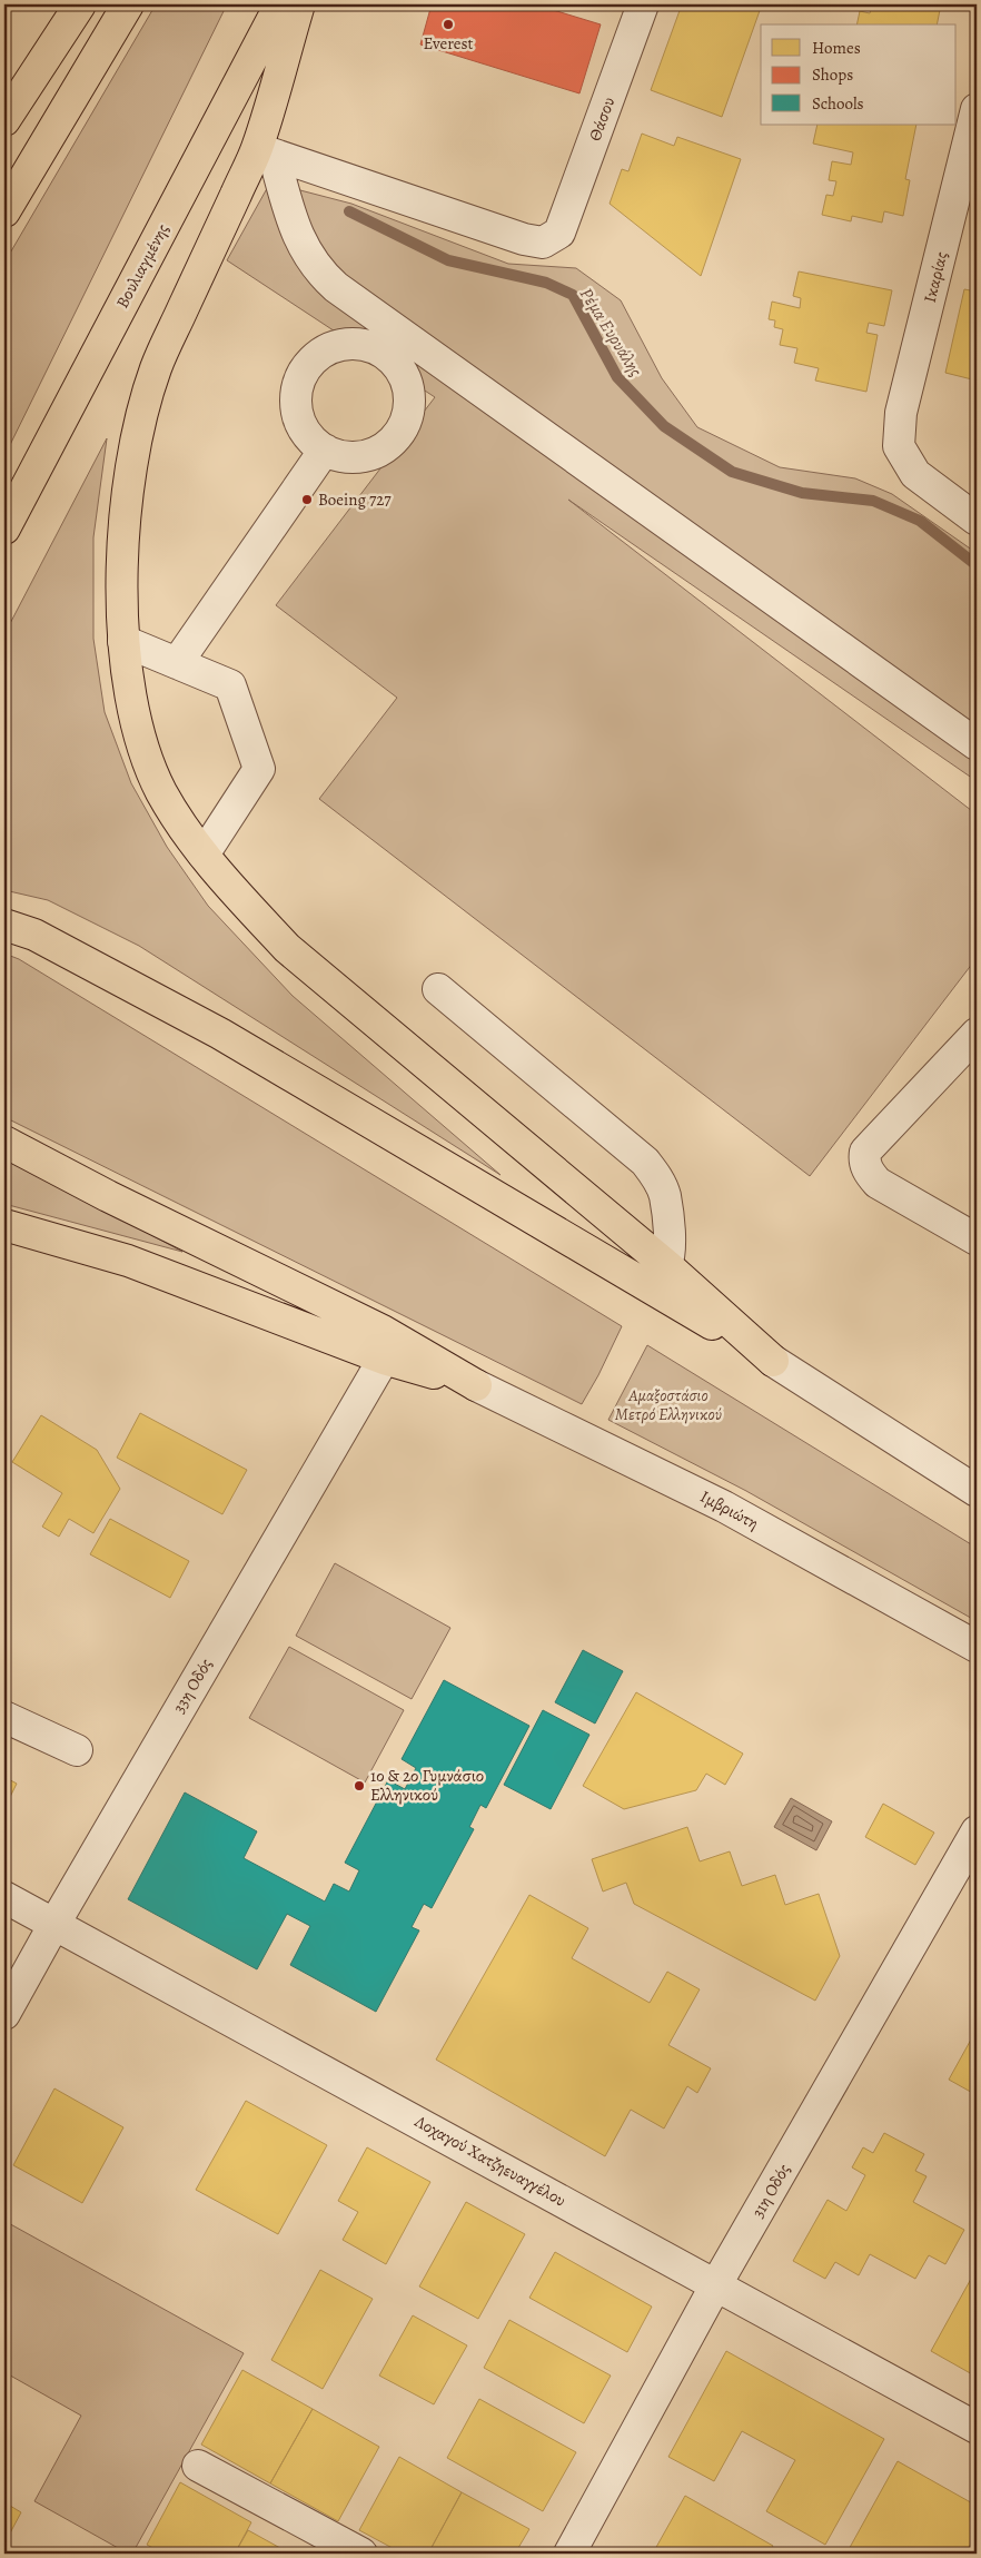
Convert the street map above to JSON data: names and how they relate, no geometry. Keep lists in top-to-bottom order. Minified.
{"streets":{"main road":["Βουλιαγμένης"],"street":["Θάσου","Ικαρίας","Ιμβριώτη","33η Οδός","Λοχαγού Χατζηευαγγέλου","31η Οδός"]},"crossings":[["33η Οδός","Λοχαγού Χατζηευαγγέλου"],["Λοχαγού Χατζηευαγγέλου","31η Οδός"]],"water":["Ρέμα Ευρυάλης"],"parks":["Αμαξοστάσιο Μετρό Ελληνικού"],"places":["Everest","Boeing 727","1ο & 2ο Γυμνάσιο Ελληνικού"],"legend":["Homes","Shops","Schools"]}
